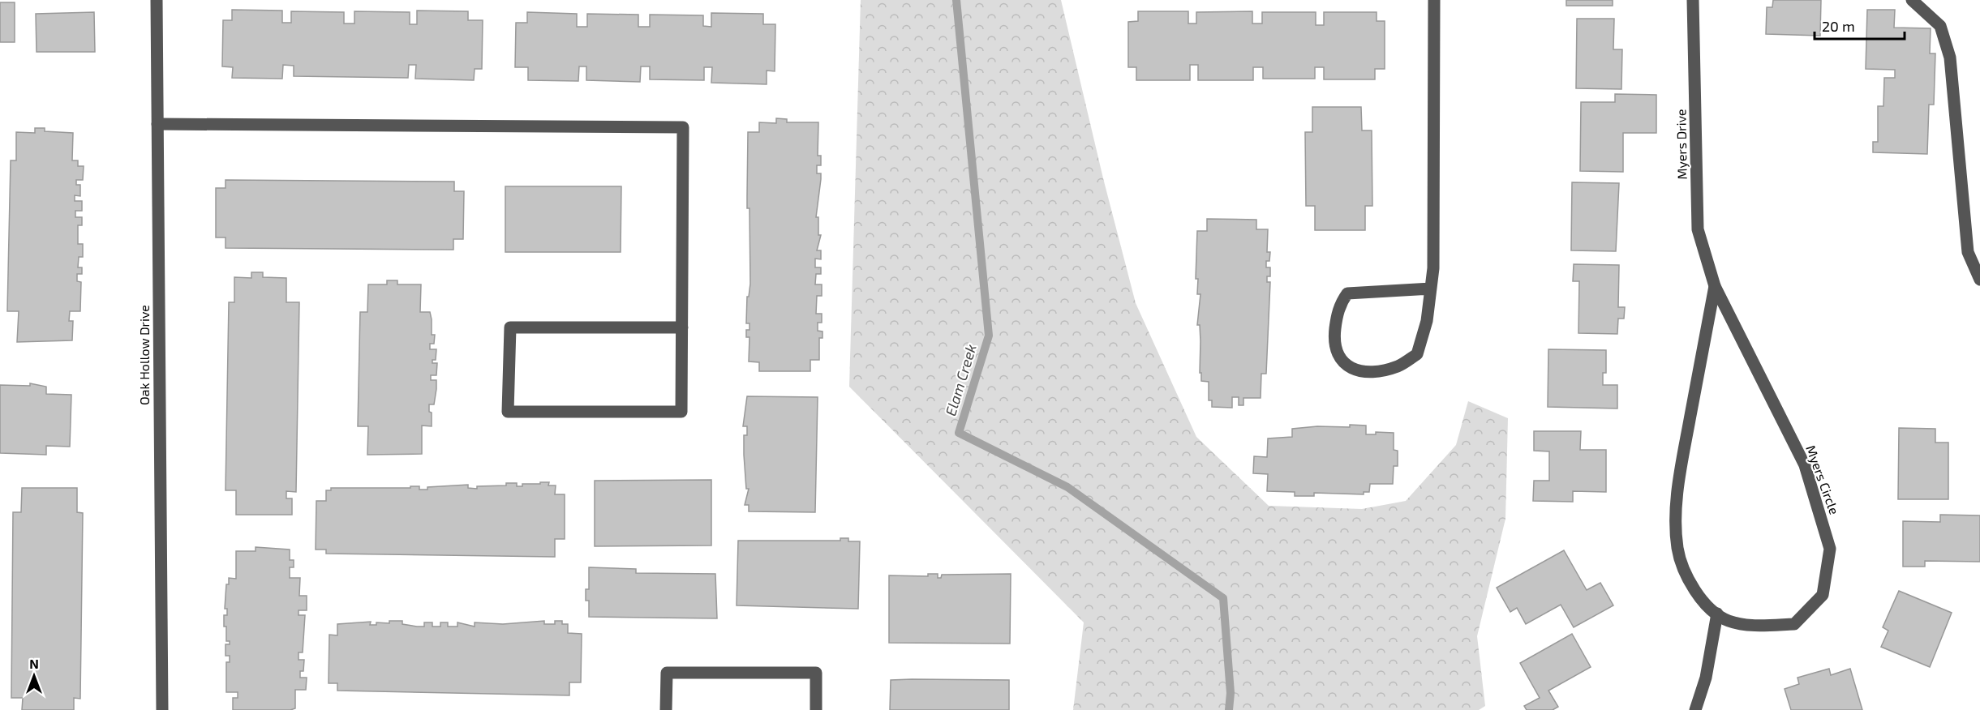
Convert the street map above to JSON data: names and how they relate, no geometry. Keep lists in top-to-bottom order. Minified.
{"streets":{"street":["Myers Drive","Oak Hollow Drive","Myers Circle"]},"crossings":[["Myers Drive","Myers Circle"]],"water":["Elam Creek"],"scale_bar":"20 m","north":"top"}
